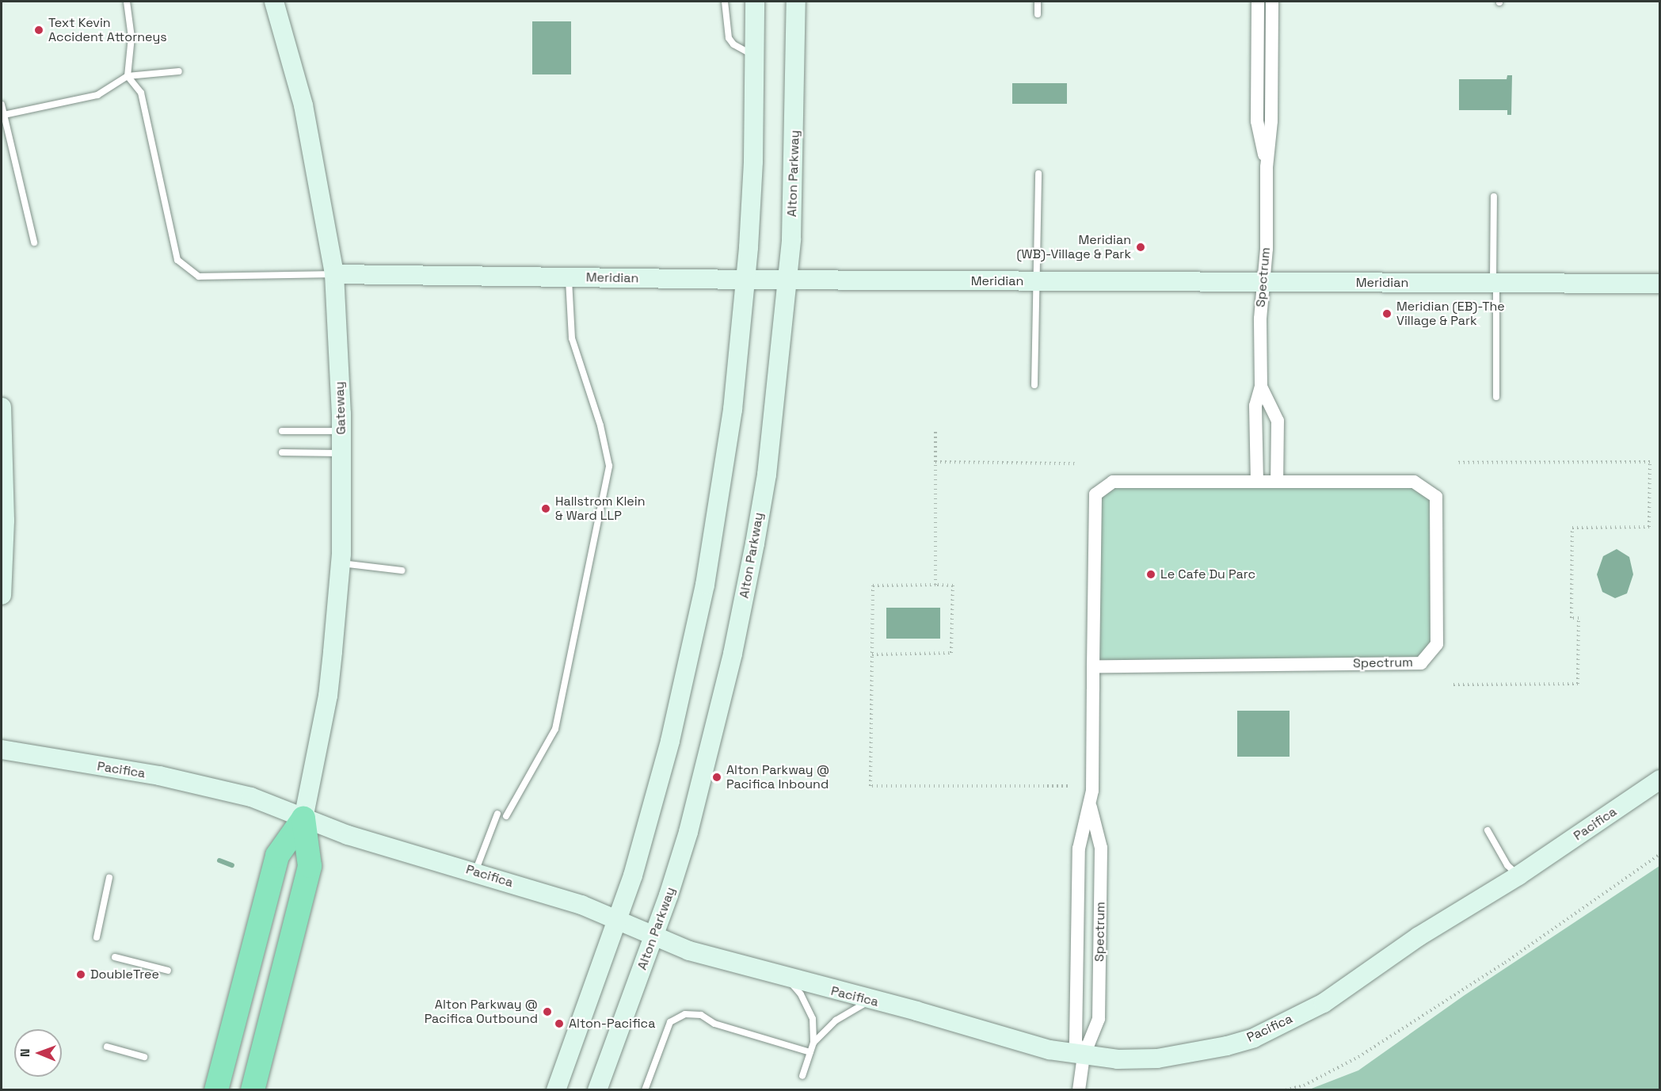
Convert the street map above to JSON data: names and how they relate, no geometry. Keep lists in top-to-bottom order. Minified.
{"streets":{"street":["Alton Parkway","Spectrum","Meridian","Gateway","Pacifica"]},"crossings":[["Alton Parkway","Meridian"],["Alton Parkway","Pacifica"],["Spectrum","Meridian"],["Spectrum","Pacifica"],["Meridian","Gateway"],["Gateway","Pacifica"]],"places":["Text Kevin Accident Attorneys","Meridian (WB)-Village & Park","Meridian (EB)-The Village & Park","Hallstrom Klein & Ward LLP","Le Cafe Du Parc","Alton Parkway @ Pacifica Inbound","DoubleTree","Alton Parkway @ Pacifica Outbound","Alton-Pacifica"],"north":"left"}
